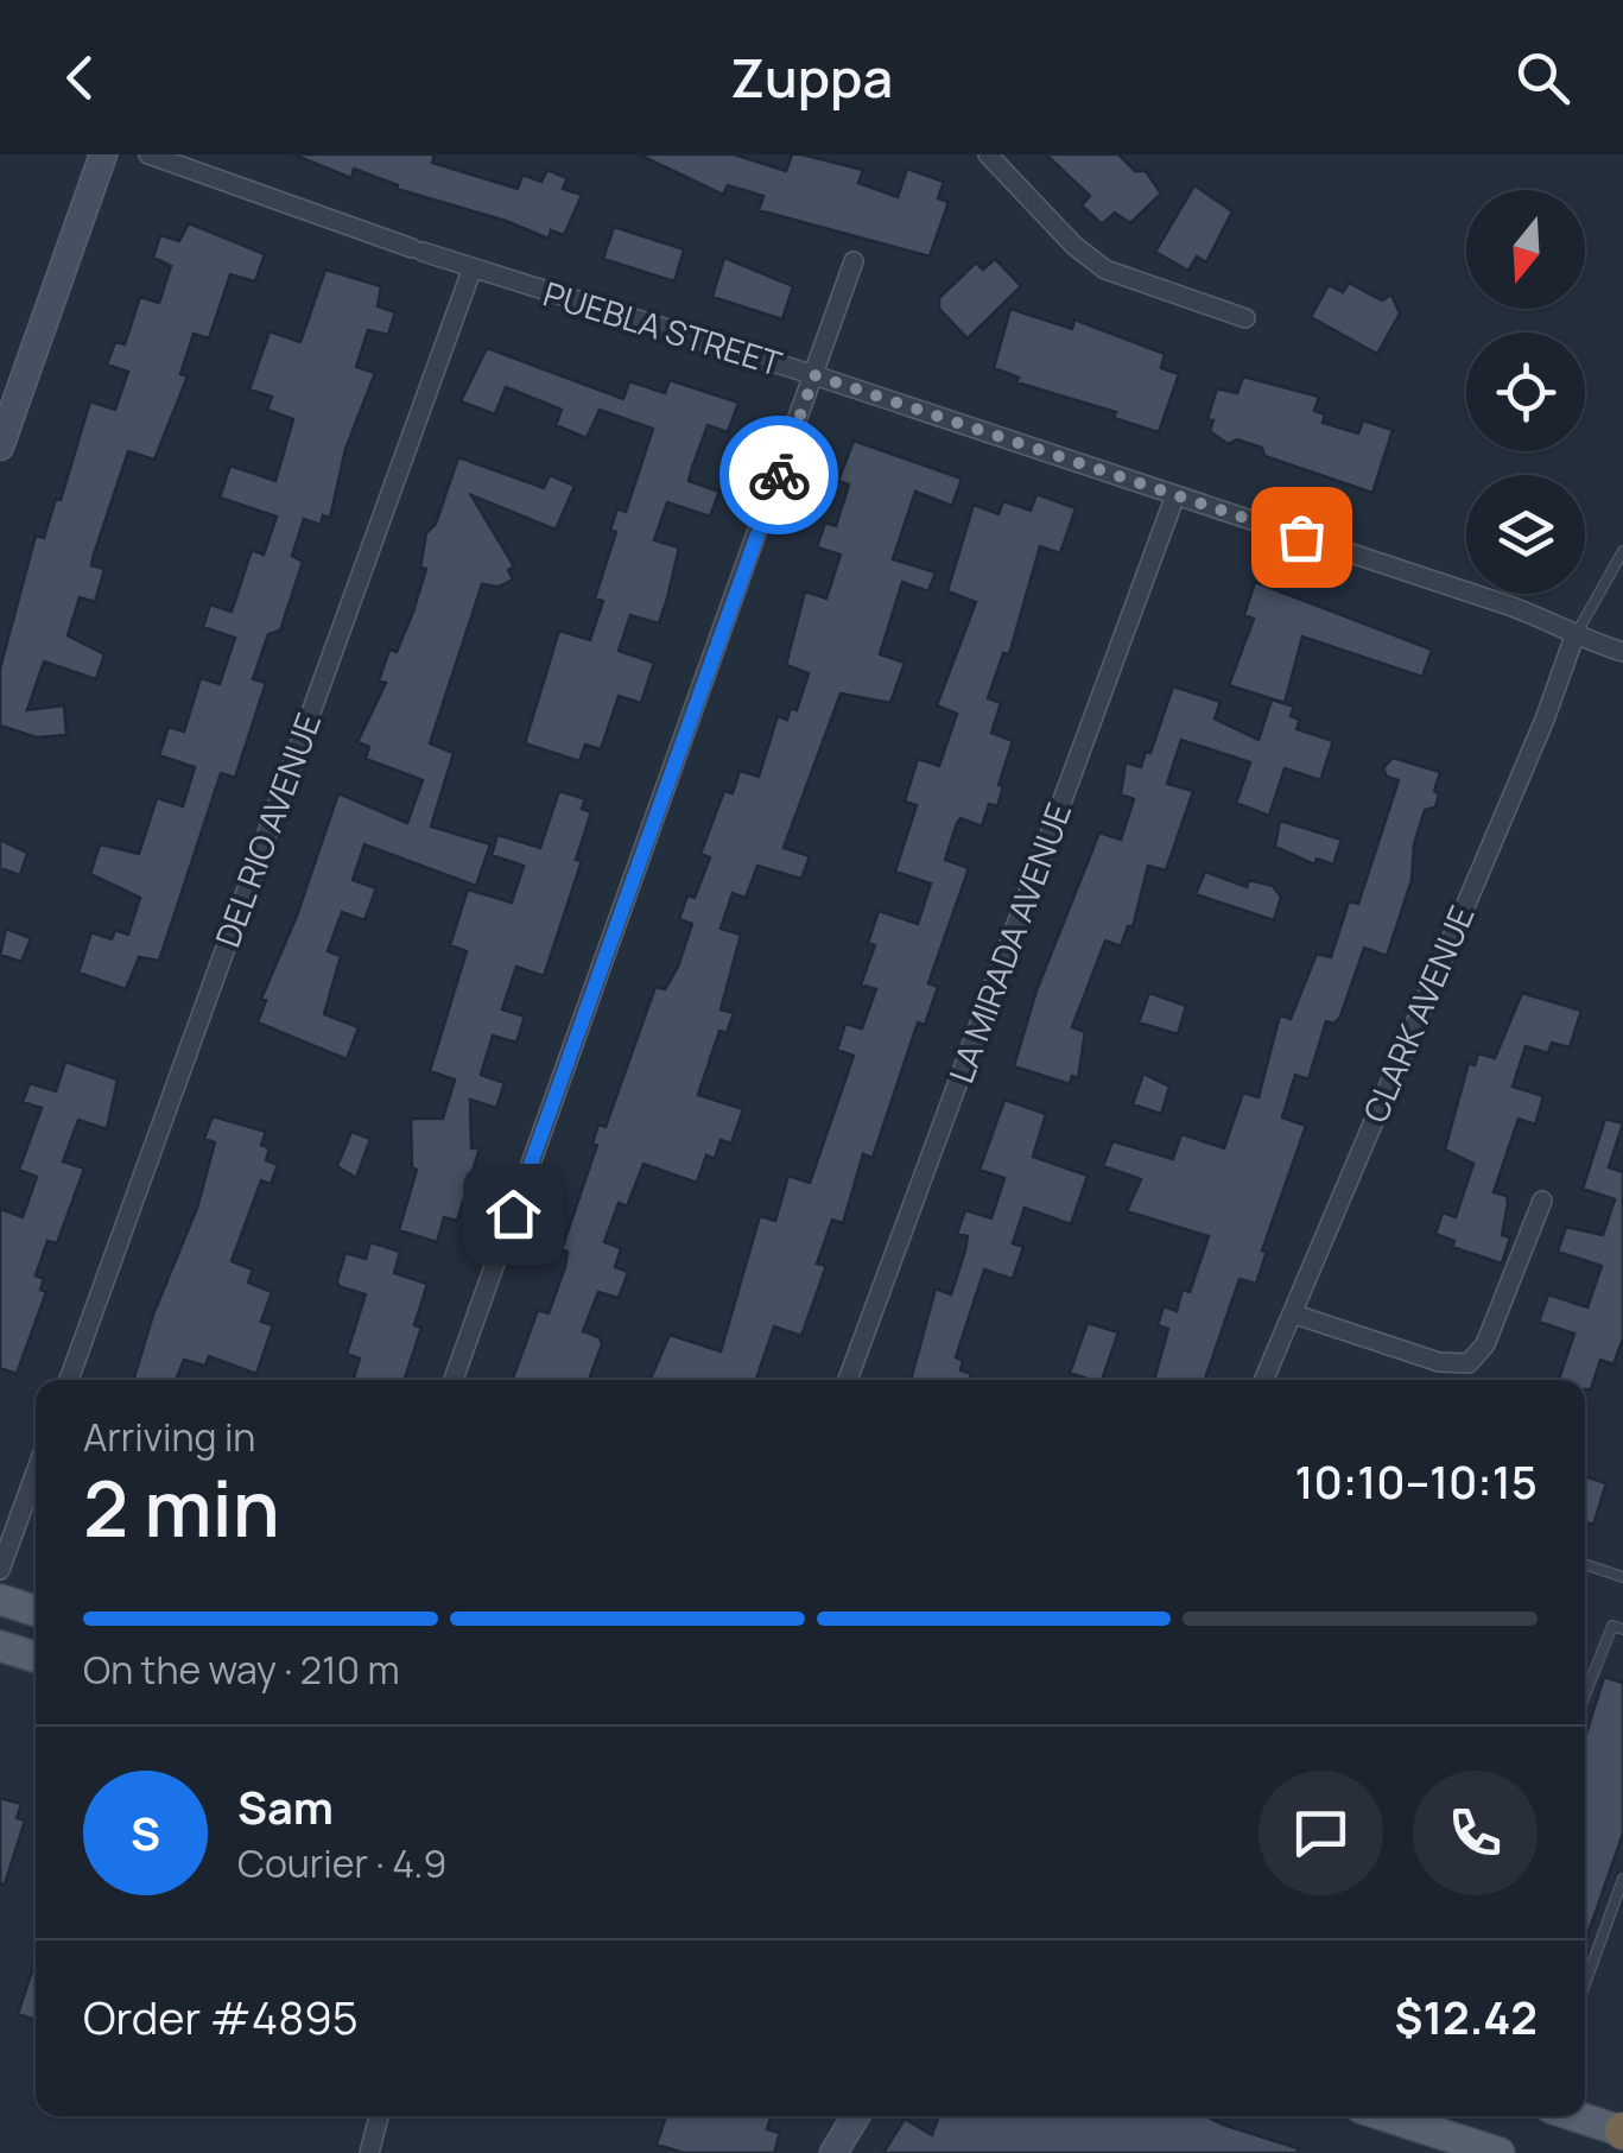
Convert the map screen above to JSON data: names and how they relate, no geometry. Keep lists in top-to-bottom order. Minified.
{"streets":{"street":["PUEBLA STREET","DEL RIO AVENUE","LA MIRADA AVENUE","CLARK AVENUE"]},"crossings":[["PUEBLA STREET","DEL RIO AVENUE"],["PUEBLA STREET","LA MIRADA AVENUE"],["PUEBLA STREET","CLARK AVENUE"]],"north":"bottom","page":{"header":"Zuppa","heading":["2 min","Arriving in","10:10–10:15"],"panel":["Sam","Courier · 4.9","Order #4895","$12.42"],"bar":"On the way · 210 m","round":"S"}}
